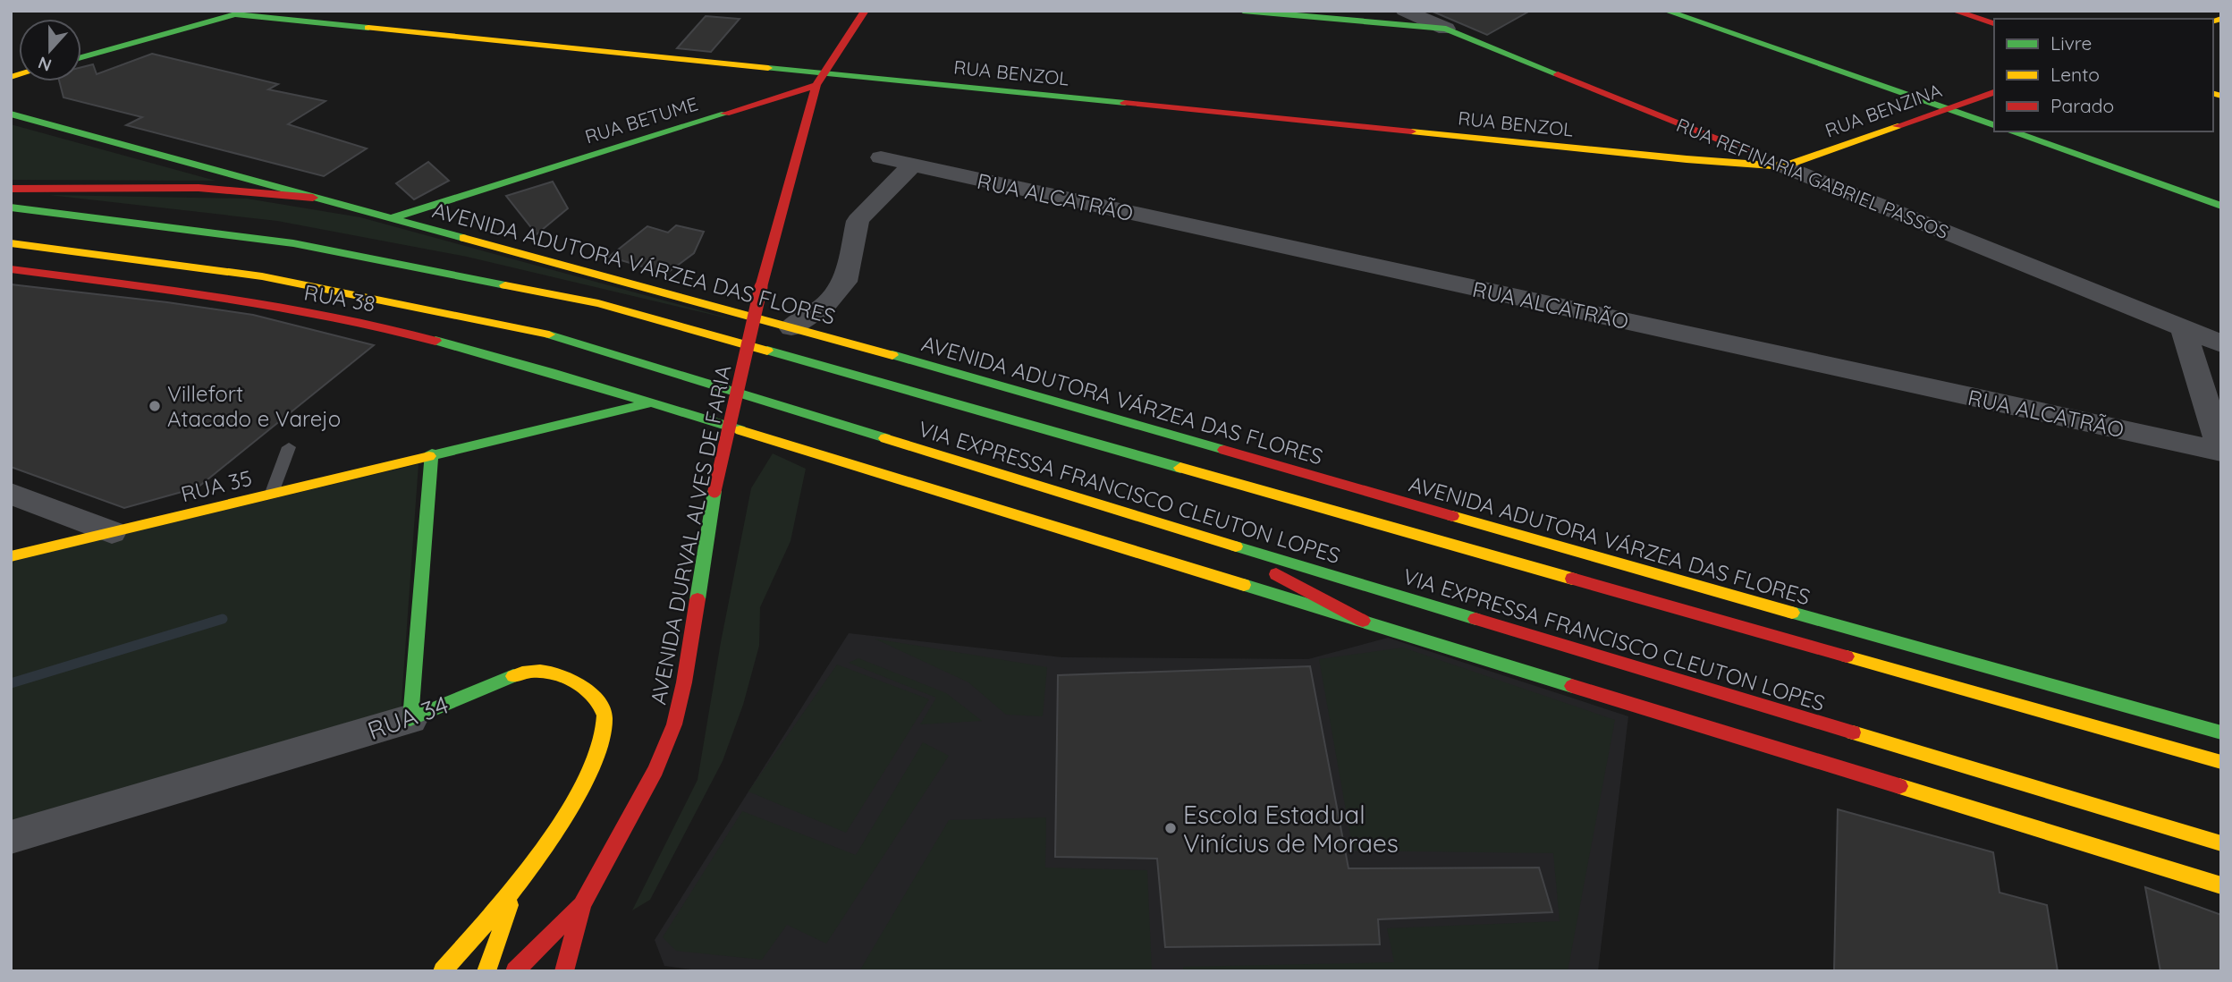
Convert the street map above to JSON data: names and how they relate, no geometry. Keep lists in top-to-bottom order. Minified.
{"streets":{"main road":["RUA BENZOL","RUA BENZINA","RUA BETUME","RUA REFINARIA GABRIEL PASSOS","AVENIDA ADUTORA VÁRZEA DAS FLORES","RUA 38","RUA 35","VIA EXPRESSA FRANCISCO CLEUTON LOPES","AVENIDA DURVAL ALVES DE FARIA","RUA 34"],"street":["RUA ALCATRÃO"]},"crossings":[["RUA BENZOL","RUA BENZINA"],["RUA BENZOL","RUA BETUME"],["RUA BENZOL","RUA REFINARIA GABRIEL PASSOS"],["RUA BENZOL","AVENIDA DURVAL ALVES DE FARIA"],["RUA BENZINA","RUA REFINARIA GABRIEL PASSOS"],["RUA BETUME","AVENIDA ADUTORA VÁRZEA DAS FLORES"],["RUA BETUME","AVENIDA DURVAL ALVES DE FARIA"],["RUA 38","RUA 35"]],"places":["Villefort Atacado e Varejo","Escola Estadual Vinícius de Moraes"],"legend":["Livre","Lento","Parado"],"north":"bottom"}
